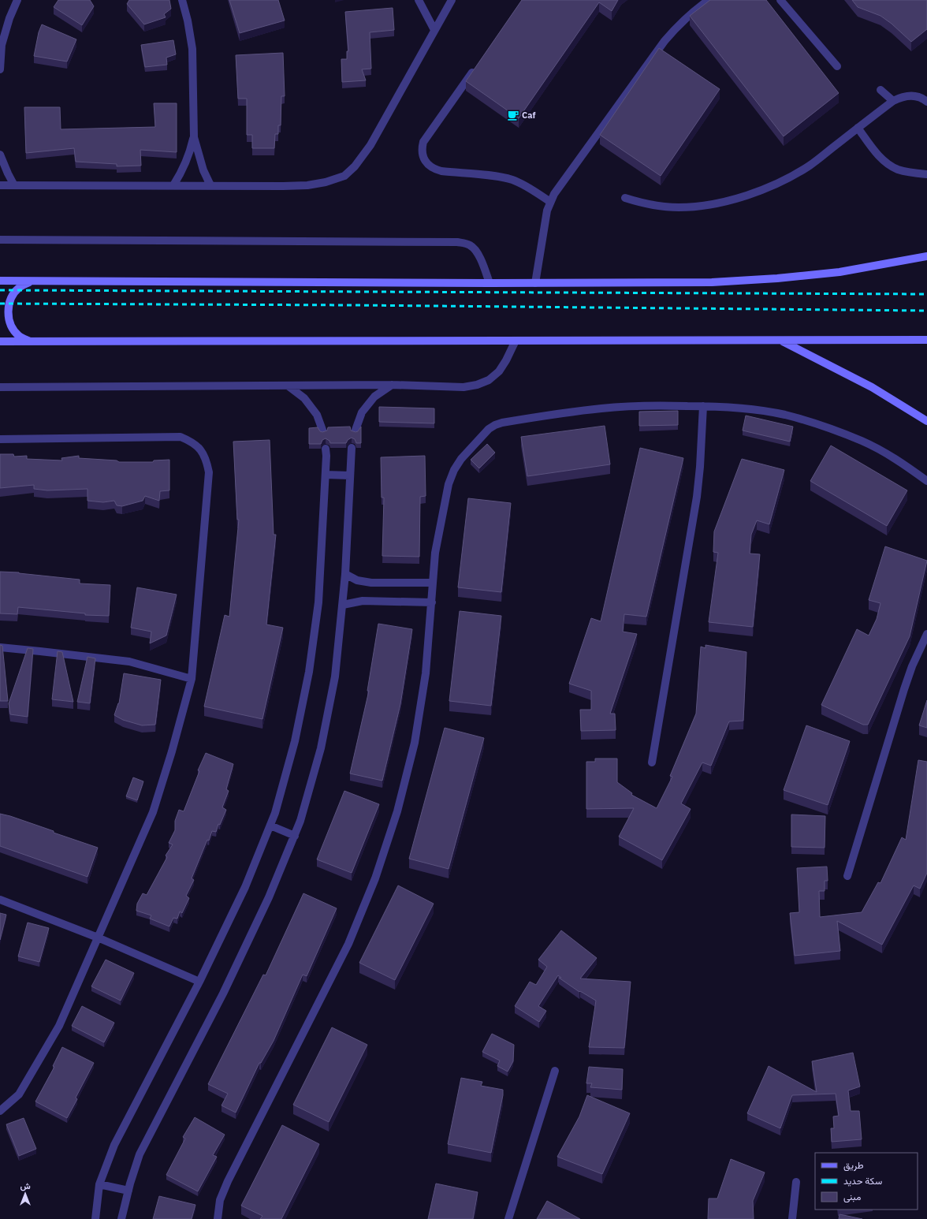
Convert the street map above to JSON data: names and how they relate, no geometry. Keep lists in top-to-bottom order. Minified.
{"places":{"cafe":["Caf"]},"legend":["طريق","سكة حديد","مبنى"],"north":"top"}
